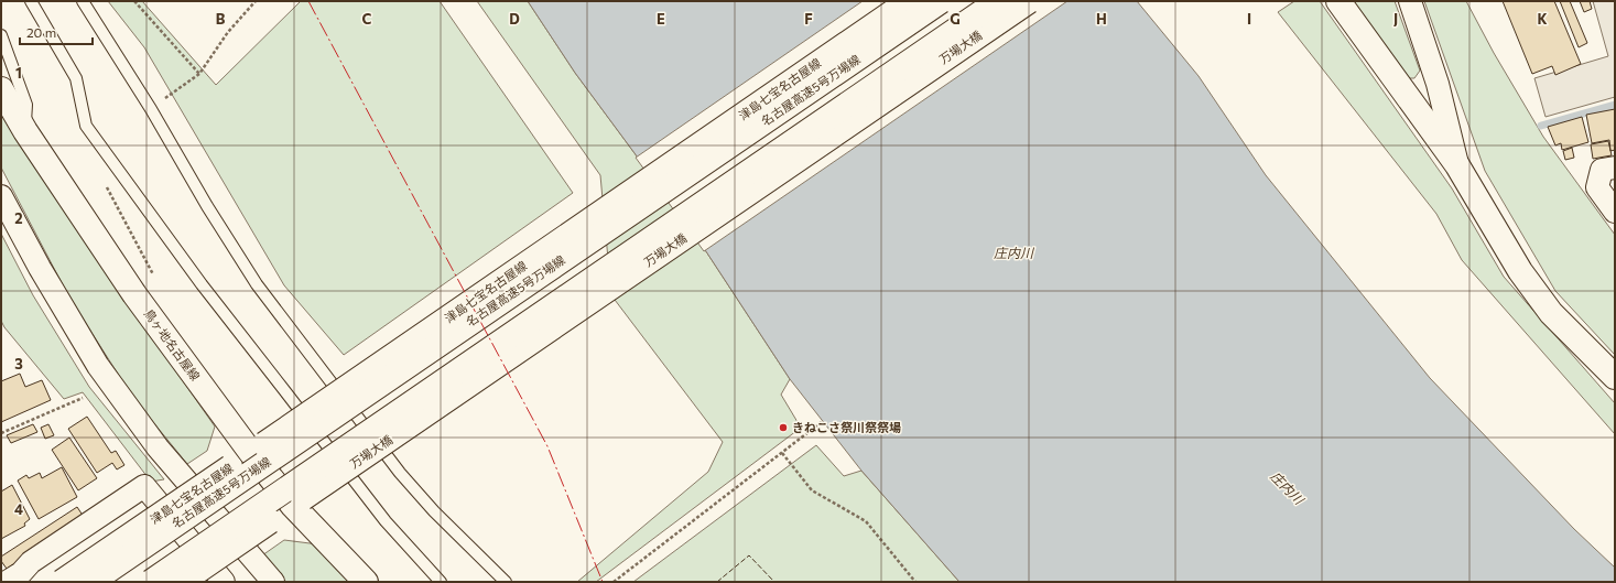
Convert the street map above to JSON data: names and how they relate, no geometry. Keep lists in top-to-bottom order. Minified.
{"streets":{"main road":["万場大橋","津島七宝名古屋線","名古屋高速5号万場線","鳥ヶ地名古屋線"]},"crossings":[["万場大橋","鳥ヶ地名古屋線"],["津島七宝名古屋線","鳥ヶ地名古屋線"]],"water":["庄内川"],"places":["きねこさ祭川祭祭場"],"scale_bar":"20 m","grid":{"columns":["B","C","D","E","F","G","H","I","J","K"],"rows":["1","2","3","4"]}}
